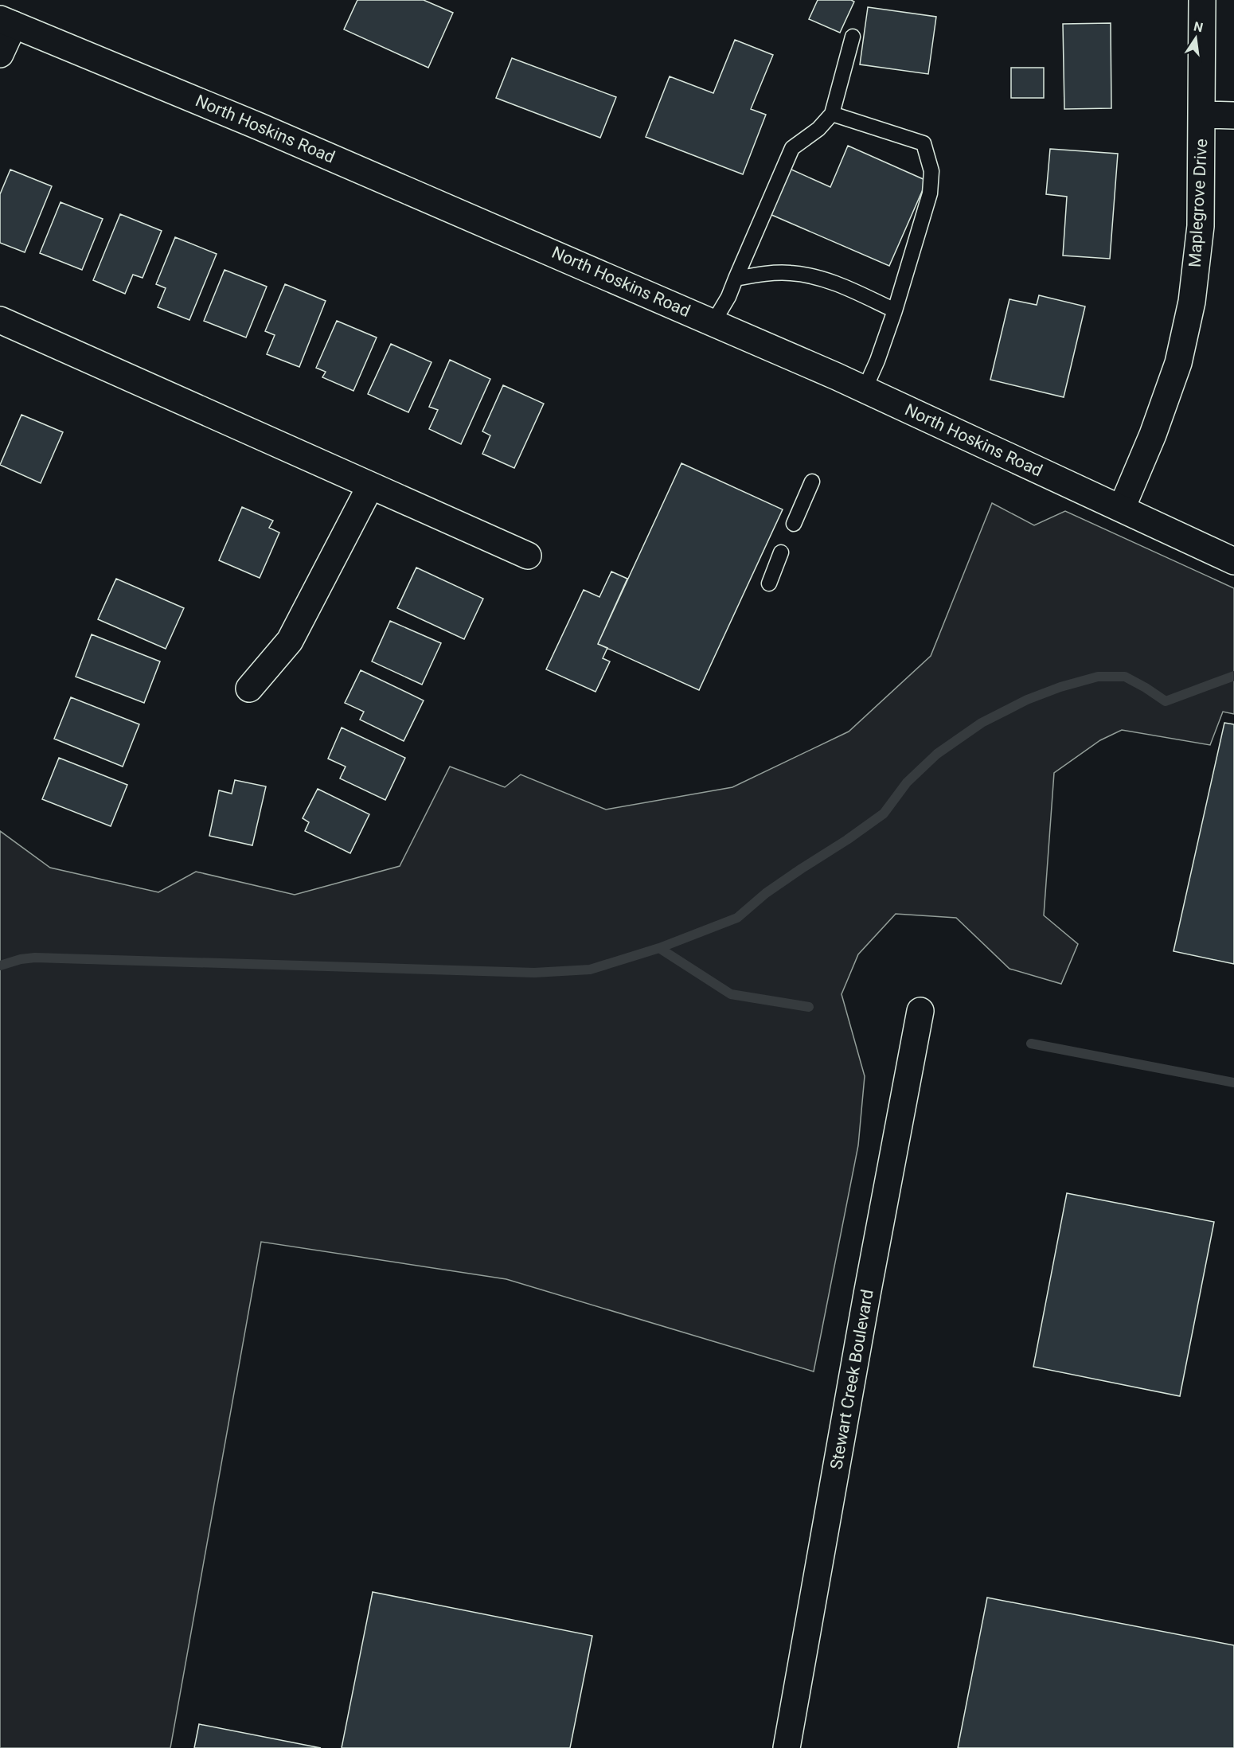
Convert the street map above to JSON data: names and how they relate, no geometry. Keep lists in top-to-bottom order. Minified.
{"streets":{"street":["North Hoskins Road","Maplegrove Drive","Stewart Creek Boulevard"]},"crossings":[["North Hoskins Road","Maplegrove Drive"]],"north":"top"}
